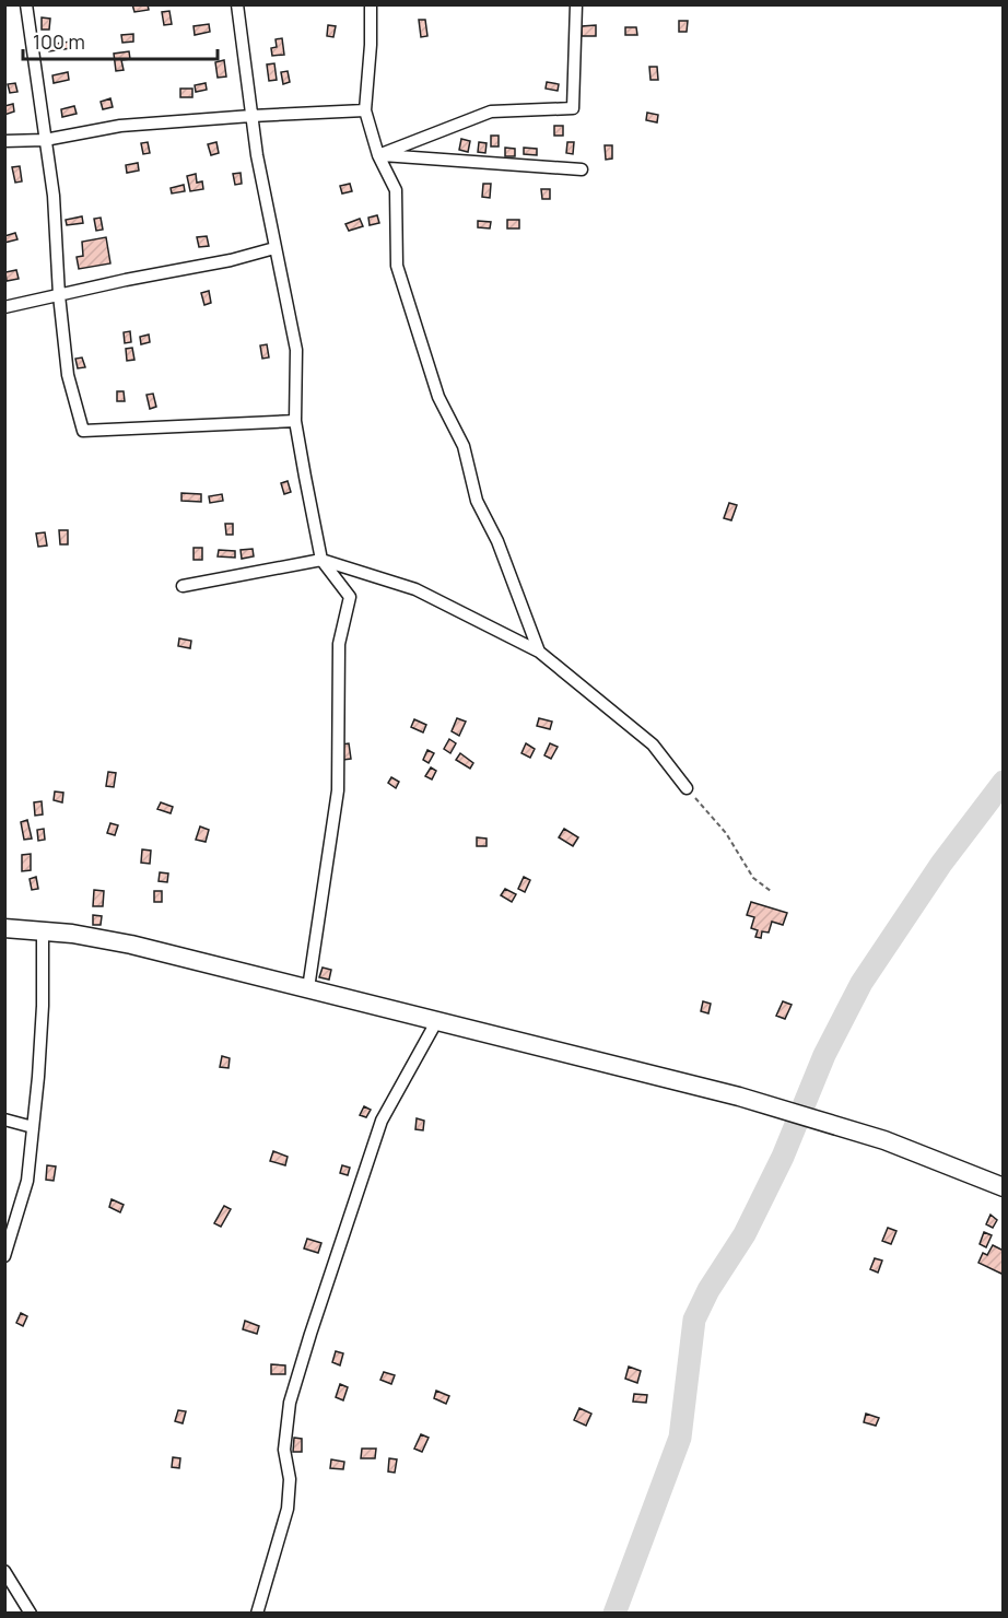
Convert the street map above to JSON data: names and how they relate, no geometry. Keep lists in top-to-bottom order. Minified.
{"scale_bar":"100 m"}
